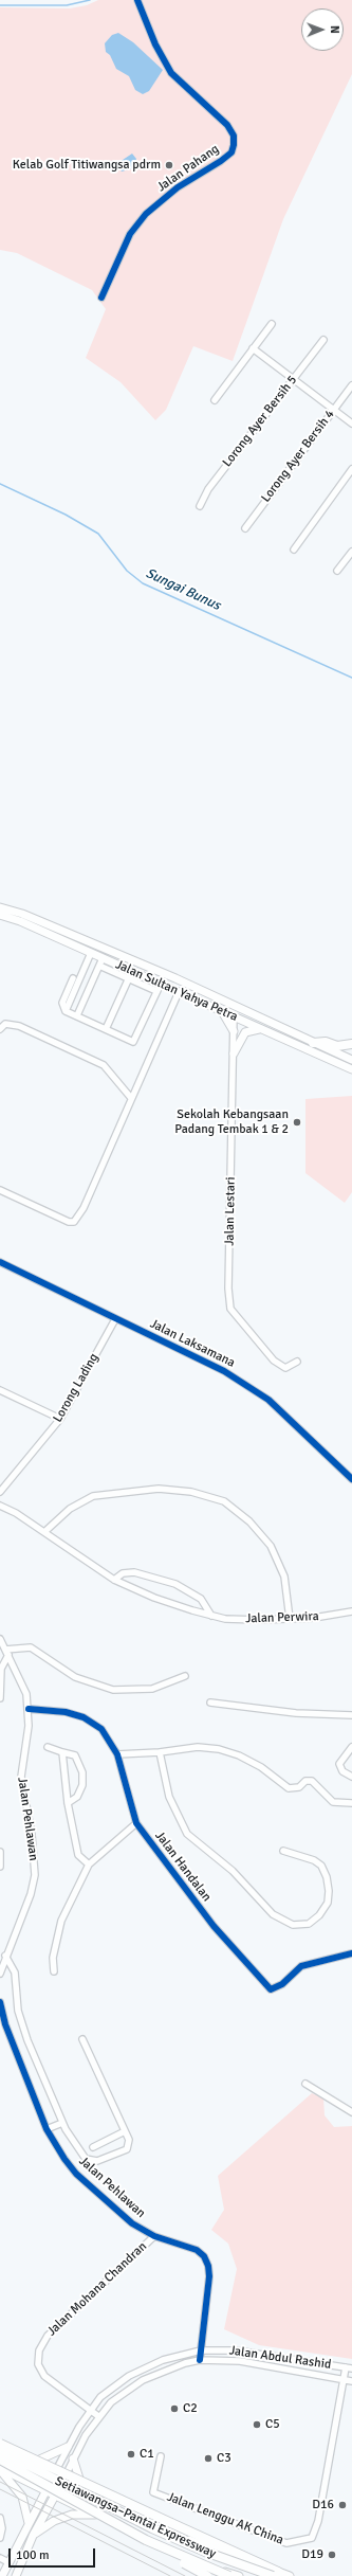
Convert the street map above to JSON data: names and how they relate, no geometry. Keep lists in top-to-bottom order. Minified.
{"streets":{"highway":["Setiawangsa–Pantai Expressway"],"main road":["Jalan Sultan Yahya Petra","Jalan Abdul Rashid"],"street":["Jalan Pahang","Lorong Ayer Bersih 5","Lorong Ayer Bersih 4","Jalan Lestari","Jalan Laksamana","Lorong Lading","Jalan Perwira","Jalan Pehlawan","Jalan Handalan","Jalan Mohana Chandran","Jalan Lenggu AK China"]},"crossings":[["Jalan Sultan Yahya Petra","Jalan Lestari"],["Jalan Laksamana","Lorong Lading"],["Jalan Pehlawan","Jalan Handalan"],["Jalan Pehlawan","Jalan Mohana Chandran"],["Jalan Pehlawan","Jalan Abdul Rashid"],["Jalan Mohana Chandran","Jalan Abdul Rashid"],["Jalan Abdul Rashid","Jalan Lenggu AK China"]],"water":["Sungai Bunus"],"places":["Kelab Golf Titiwangsa pdrm","Sekolah Kebangsaan Padang Tembak 1 & 2","C2","C5","C1","C3","D16","D19"],"scale_bar":"100 m","north":"right"}
